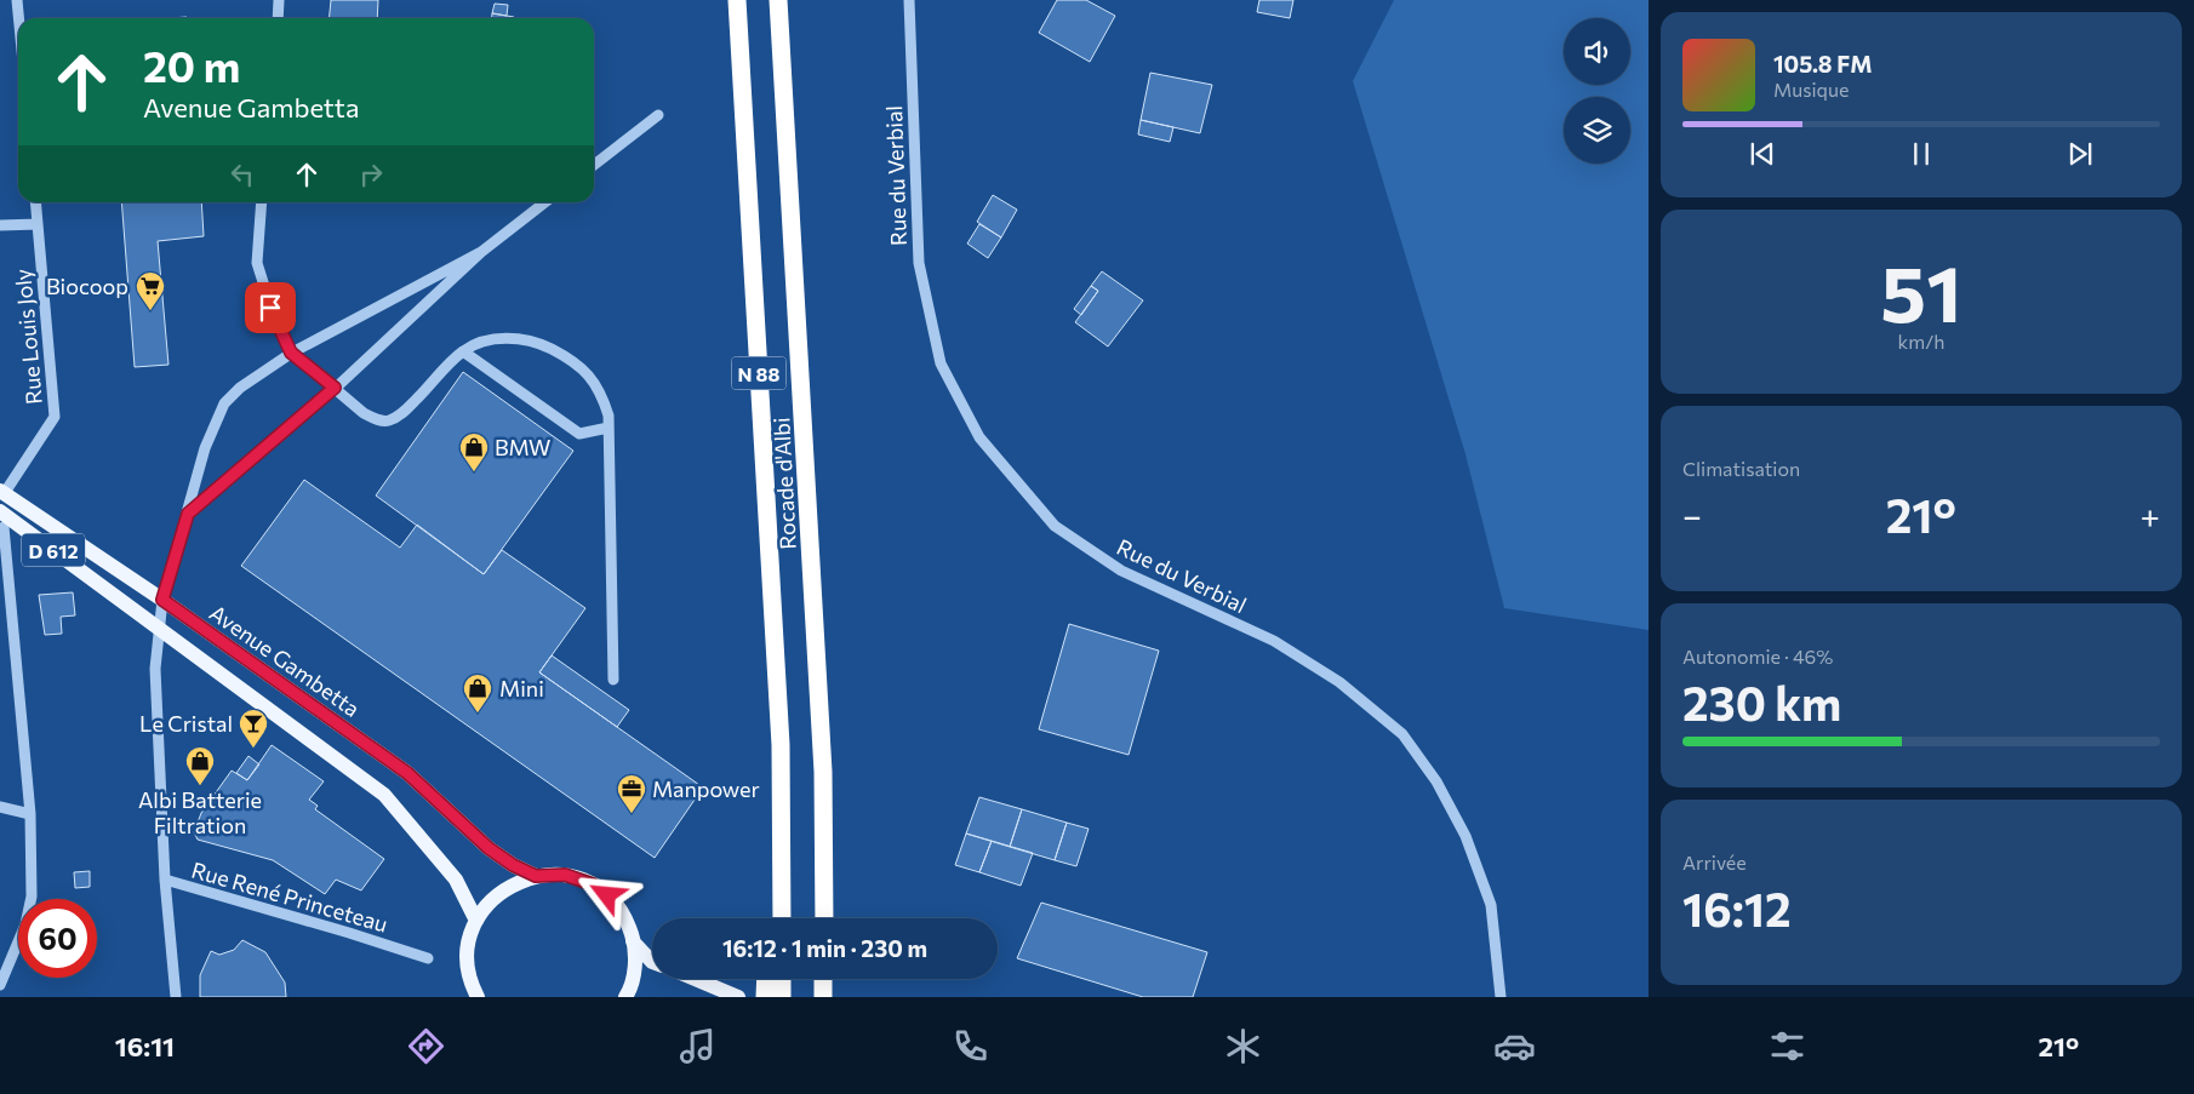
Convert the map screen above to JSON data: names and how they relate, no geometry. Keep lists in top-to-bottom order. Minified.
{"streets":{"highway":["N 88","Rocade d'Albi"],"main road":["D 612","Avenue Gambetta"],"street":["Rue du Verbial","Rue Louis Joly","Rue René Princeteau"]},"crossings":[["Rue Louis Joly","D 612"],["Rue Louis Joly","Avenue Gambetta"],["D 612","Avenue Gambetta"],["D 612","Rue René Princeteau"],["Avenue Gambetta","Rue René Princeteau"]],"places":{"supermarket":["Biocoop"],"shop":["BMW","Mini","Albi Batterie Filtration"],"bar":["Le Cristal"],"office":["Manpower"]},"page":{"turn":["20 m","Avenue Gambetta"],"song":["105.8 FM","Musique"],"tile":[["51","km/h"],"Climatisation",["Autonomie · 46%","230 km"],["Arrivée","16:12"]],"heat":["−","21°","+"],"limit":"60","trip":"16:12 · 1 min · 230 m","tabs":["16:11","21°"]}}
